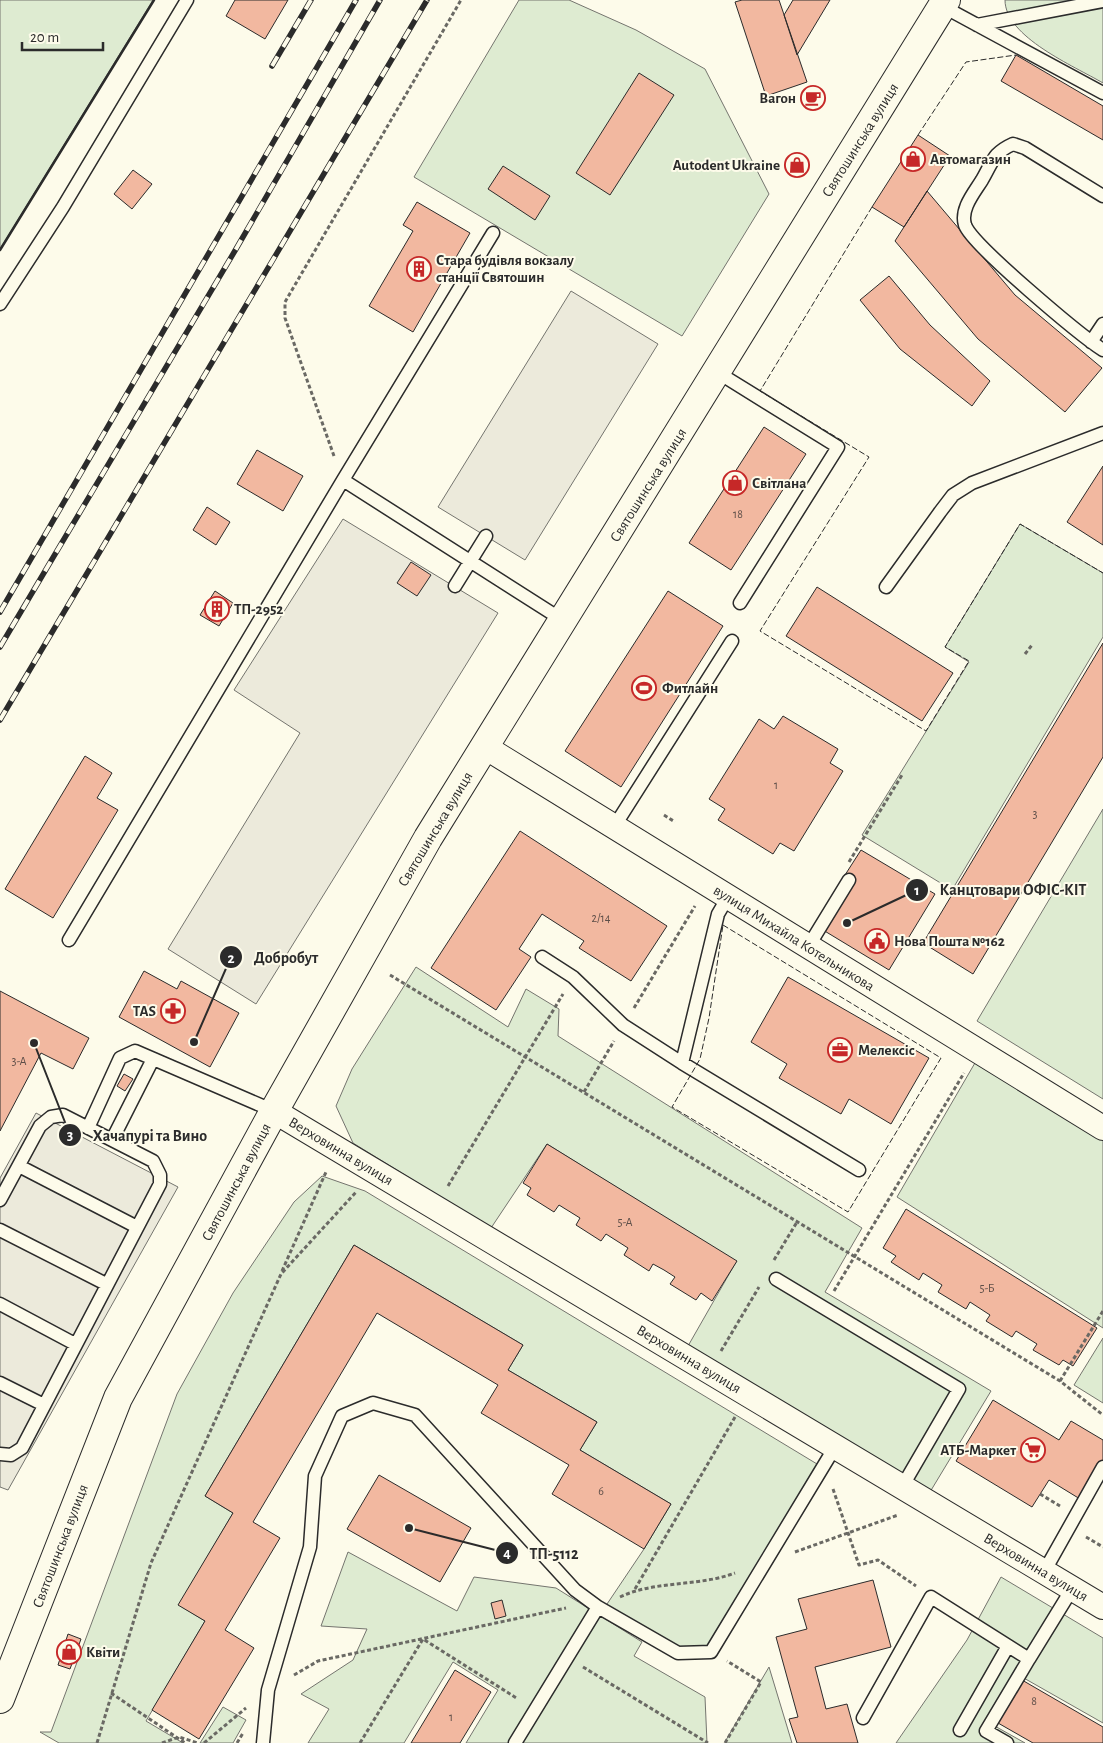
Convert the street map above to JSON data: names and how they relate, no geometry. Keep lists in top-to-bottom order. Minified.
{"streets":{"main road":["Святошинська вулиця"],"street":["вулиця Михайла Котельникова","Верховинна вулиця"]},"crossings":[["Святошинська вулиця","вулиця Михайла Котельникова"],["Святошинська вулиця","Верховинна вулиця"]],"places":{"cafe":["Вагон"],"shop":["Автомагазин","Autodent Ukraine","Світлана","Квіти"],"building":["Стара будівля вокзалу станції Святошин","ТП-2952"],"sports":["Фитлайн"],"other":["Канцтовари ОФІС-КІТ","Добробут","Хачапурі та Вино","ТП-5112"],"public building":["Нова Пошта №162"],"pharmacy":["TAS"],"office":["Мелексіc"],"supermarket":["АТБ-Маркет"]},"house_numbers":["18","1","3","2/14","3-А","5-А","5-Б","6","8","1"],"scale_bar":"20 m"}
